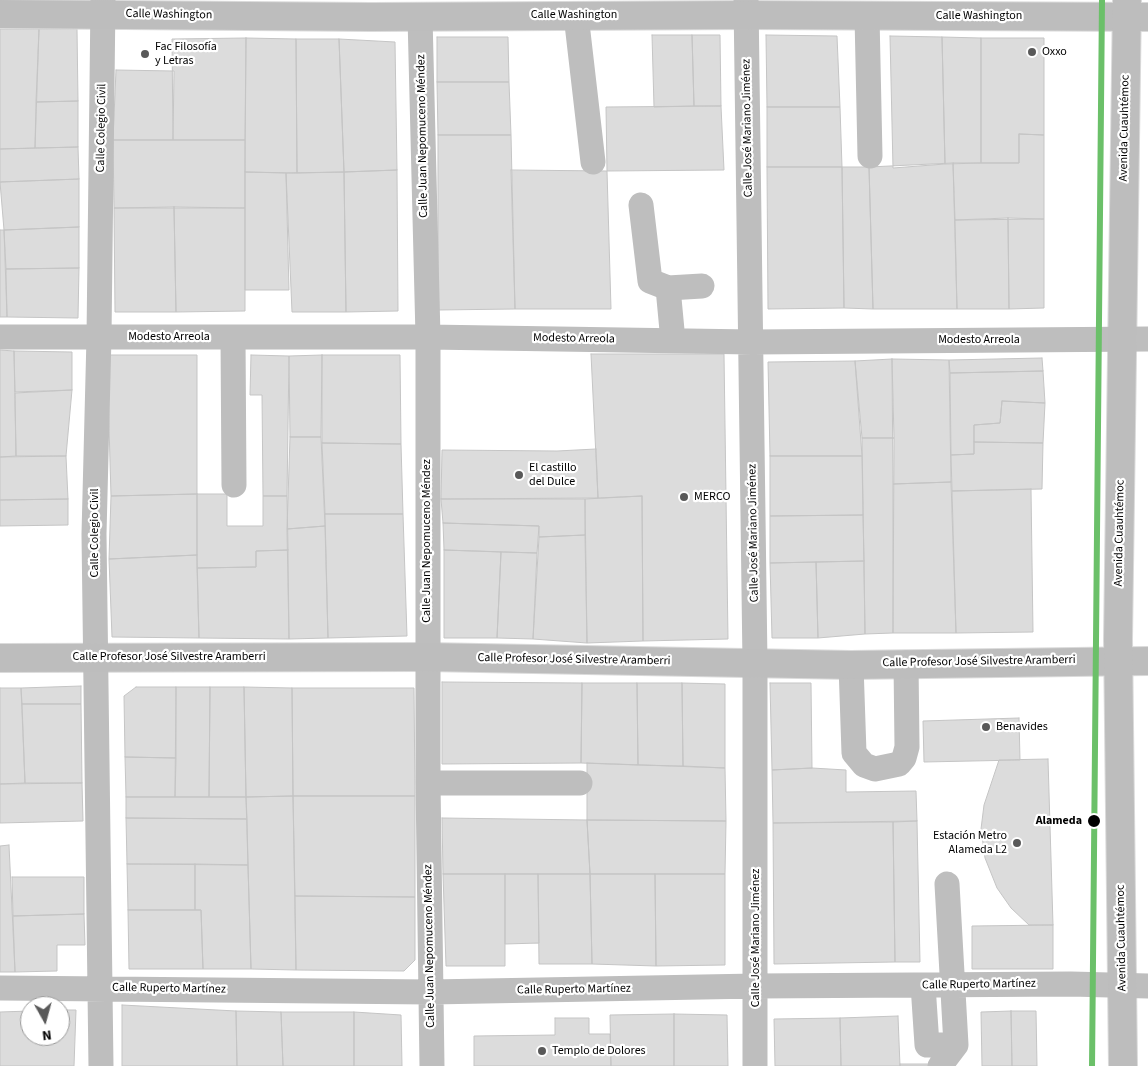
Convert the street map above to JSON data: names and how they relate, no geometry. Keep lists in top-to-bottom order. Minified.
{"streets":{"main road":["Calle Washington","Avenida Cuauhtémoc","Calle Profesor José Silvestre Aramberri"],"street":["Calle Colegio Civil","Calle José Mariano Jiménez","Calle Juan Nepomuceno Méndez","Modesto Arreola","Calle Ruperto Martínez"]},"crossings":[["Calle Washington","Calle Colegio Civil"],["Calle Washington","Calle José Mariano Jiménez"],["Calle Washington","Avenida Cuauhtémoc"],["Calle Washington","Calle Juan Nepomuceno Méndez"],["Calle Colegio Civil","Modesto Arreola"],["Calle Colegio Civil","Calle Profesor José Silvestre Aramberri"],["Calle Colegio Civil","Calle Ruperto Martínez"],["Calle José Mariano Jiménez","Modesto Arreola"],["Calle José Mariano Jiménez","Calle Profesor José Silvestre Aramberri"],["Calle José Mariano Jiménez","Calle Ruperto Martínez"],["Avenida Cuauhtémoc","Modesto Arreola"],["Avenida Cuauhtémoc","Calle Profesor José Silvestre Aramberri"],["Avenida Cuauhtémoc","Calle Ruperto Martínez"],["Calle Juan Nepomuceno Méndez","Modesto Arreola"],["Calle Juan Nepomuceno Méndez","Calle Profesor José Silvestre Aramberri"],["Calle Juan Nepomuceno Méndez","Calle Ruperto Martínez"]],"places":["Oxxo","Fac Filosofía y Letras","El castillo del Dulce","MERCO","Benavides","Alameda","Estación Metro Alameda L2","Templo de Dolores"],"north":"bottom"}
